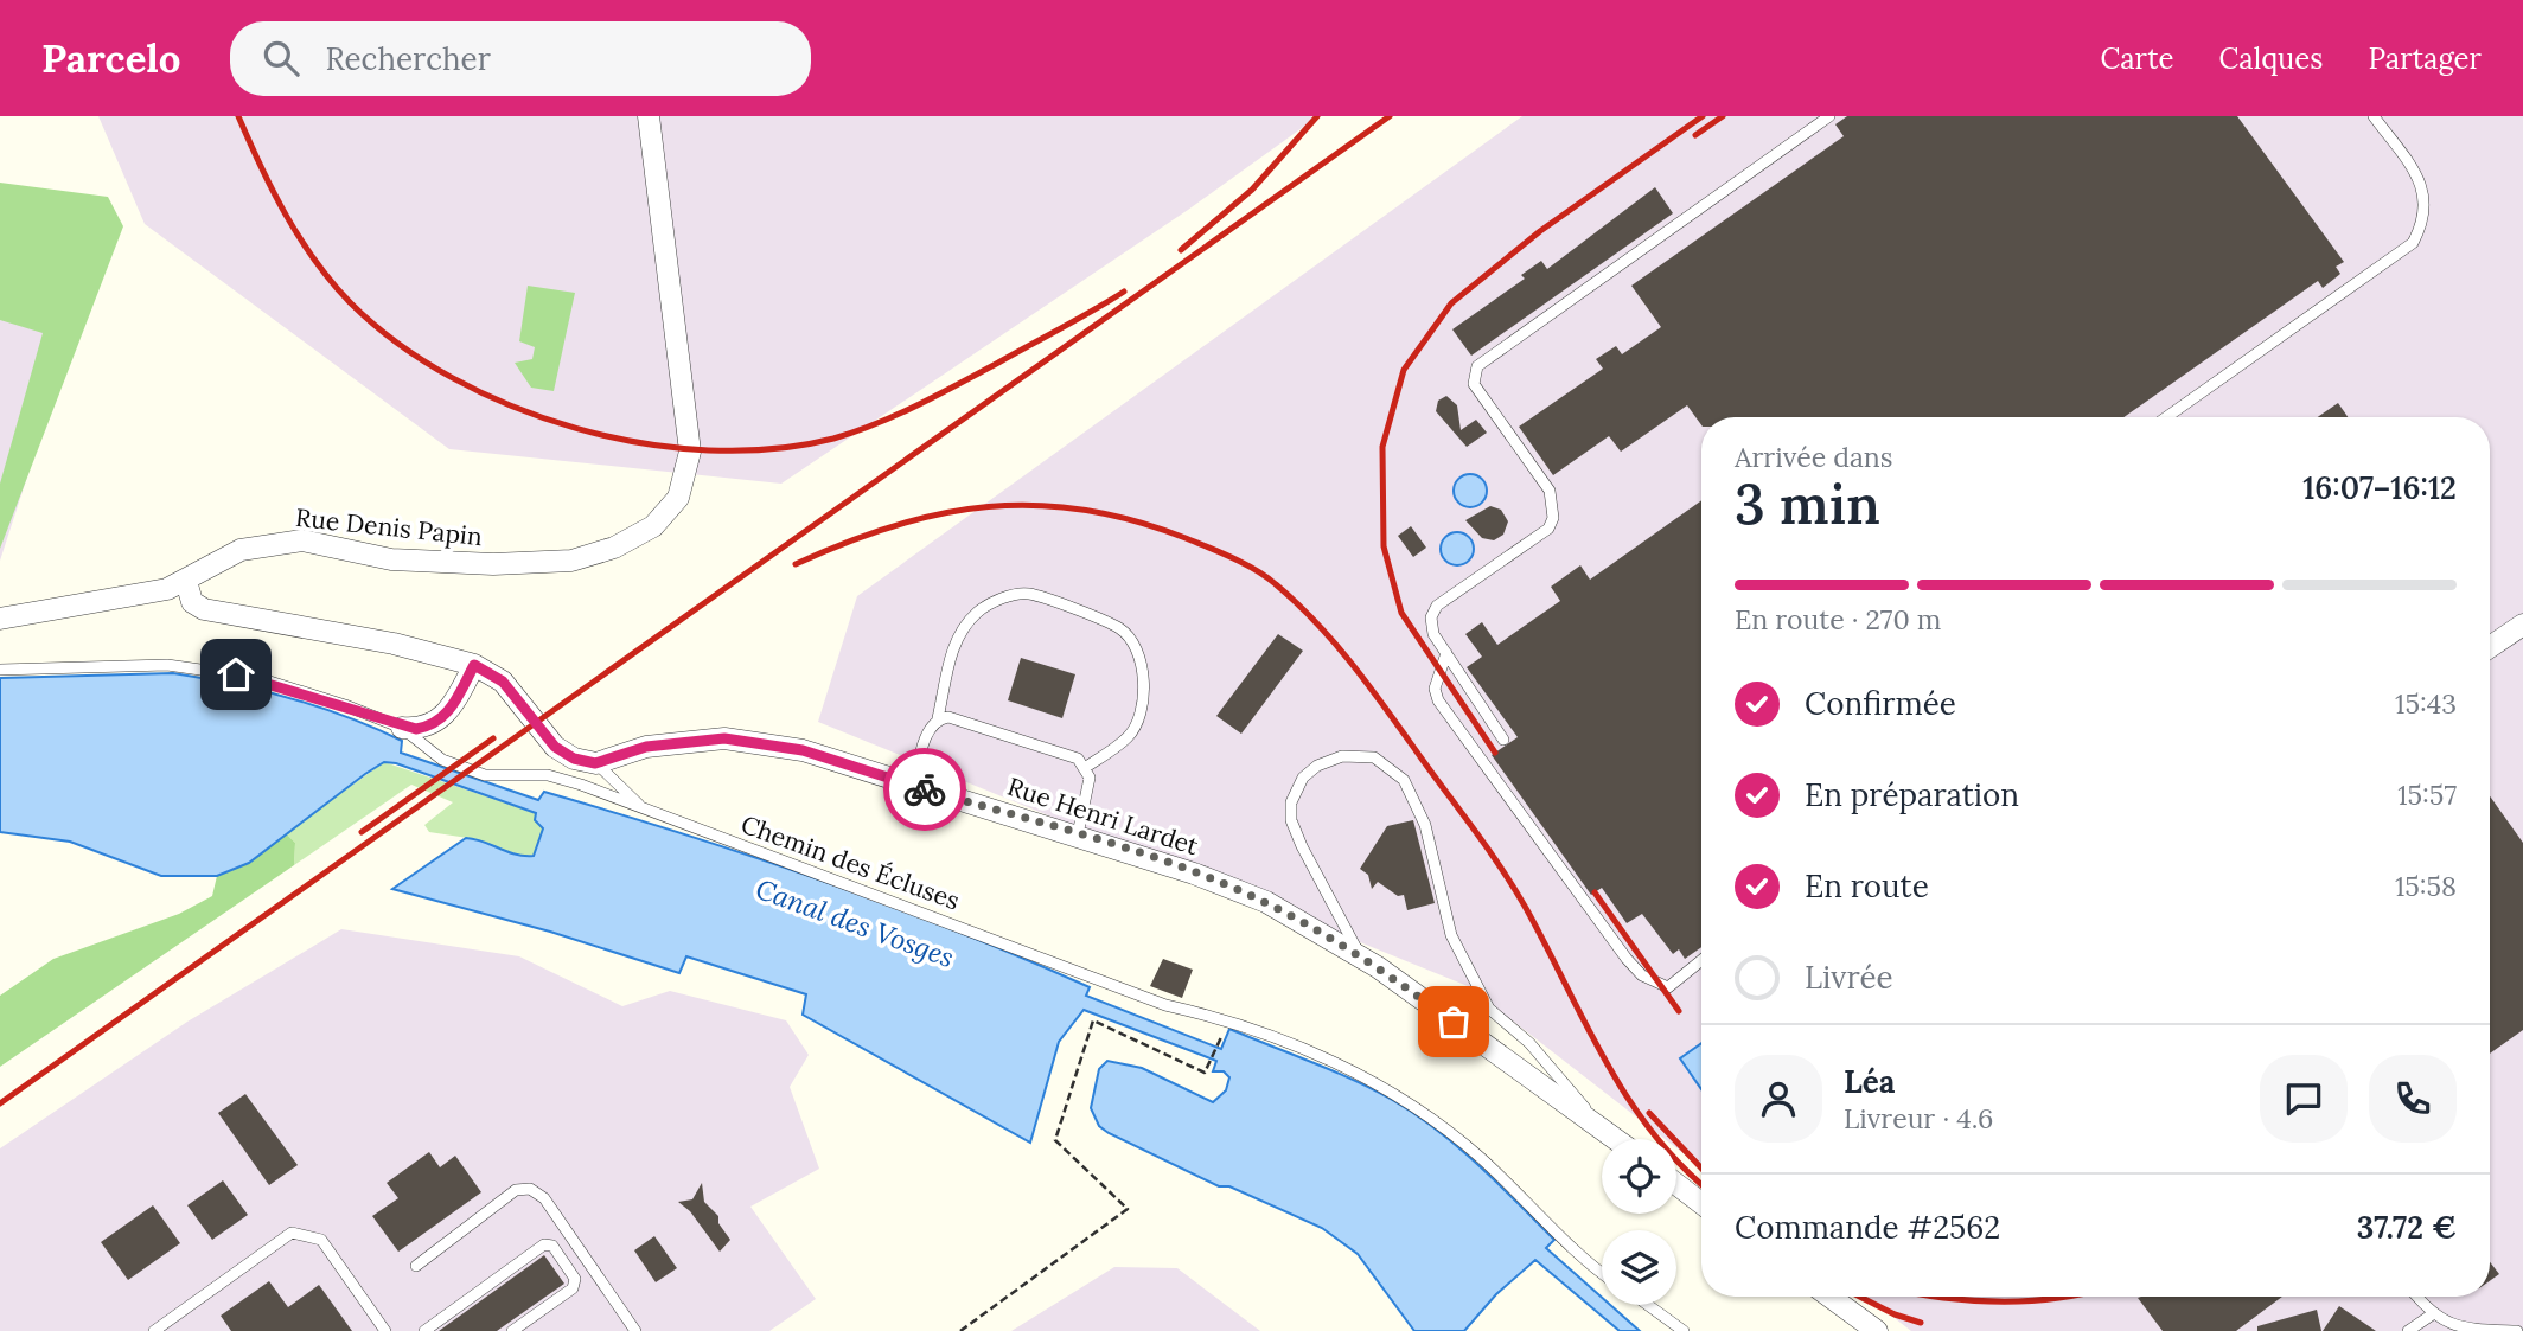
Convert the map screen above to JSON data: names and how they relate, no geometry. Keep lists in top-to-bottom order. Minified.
{"streets":{"street":["Rue Denis Papin","Rue Henri Lardet"],"lane":["Chemin des Écluses"]},"water":["Canal des Vosges"],"page":{"header":"Parcelo","search":"Rechercher","nav":["Carte","Calques","Partager"],"heading":["3 min","Arrivée dans","16:07–16:12"],"panel":["Léa","Livreur · 4.6","Commande #2562","37.72 €"],"bar":"En route · 270 m","list":[["Confirmée","15:43"],["En préparation","15:57"],["En route","15:58"],"Livrée"]}}
